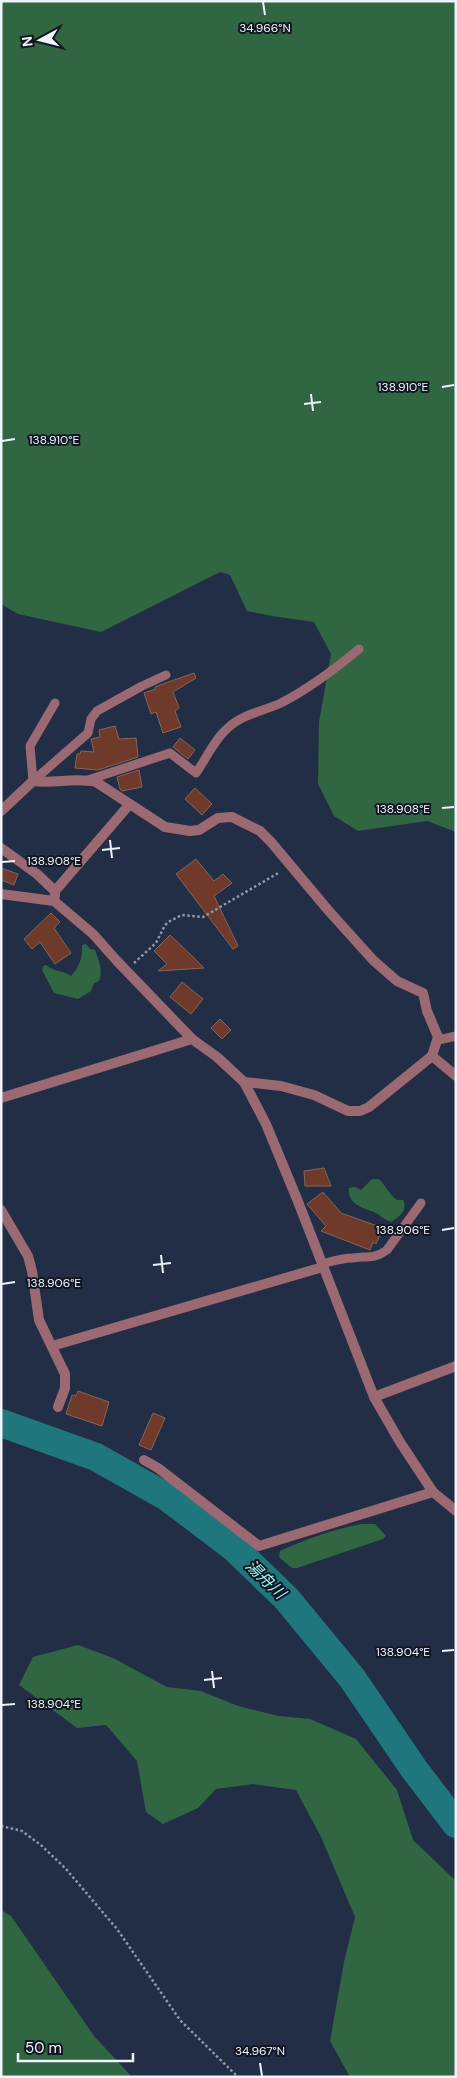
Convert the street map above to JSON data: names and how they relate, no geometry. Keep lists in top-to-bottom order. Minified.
{"water":["湯舟川"],"scale_bar":"50 m","north":"left","coordinates":["34.966°N","138.910°E","138.908°E","138.906°E","138.904°E","34.967°N"]}
